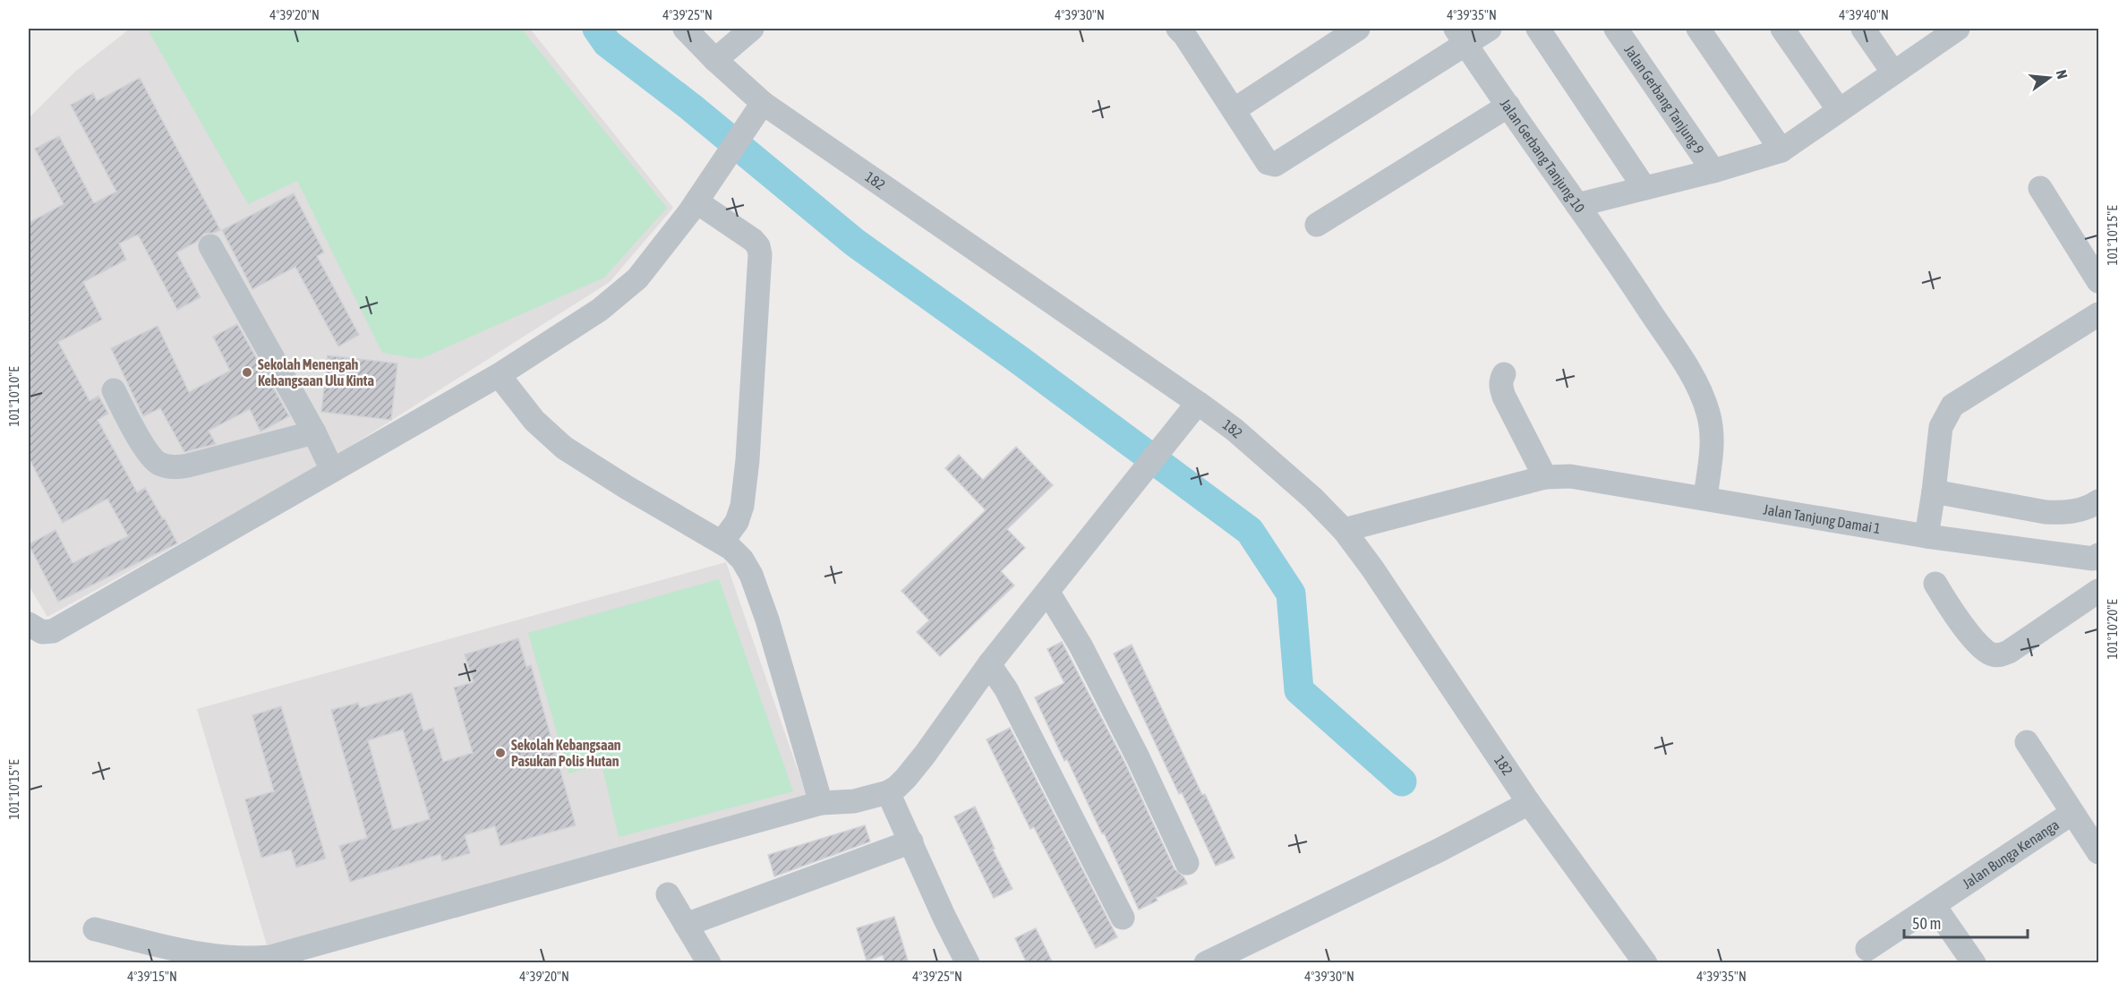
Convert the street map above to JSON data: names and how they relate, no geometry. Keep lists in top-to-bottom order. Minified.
{"streets":{"street":["Jalan Gerbang Tanjung 9","Jalan Gerbang Tanjung 10","182","Jalan Tanjung Damai 1","Jalan Bunga Kenanga"]},"crossings":[["Jalan Gerbang Tanjung 10","Jalan Tanjung Damai 1"],["182","Jalan Tanjung Damai 1"]],"places":["Sekolah Menengah Kebangsaan Ulu Kinta","Sekolah Kebangsaan Pasukan Polis Hutan"],"scale_bar":"50 m","north":"right","coordinates":["4°39'20\"N","4°39'25\"N","4°39'30\"N","4°39'35\"N","4°39'40\"N","101°10'15\"E","101°10'10\"E","101°10'20\"E","4°39'15\"N"]}
